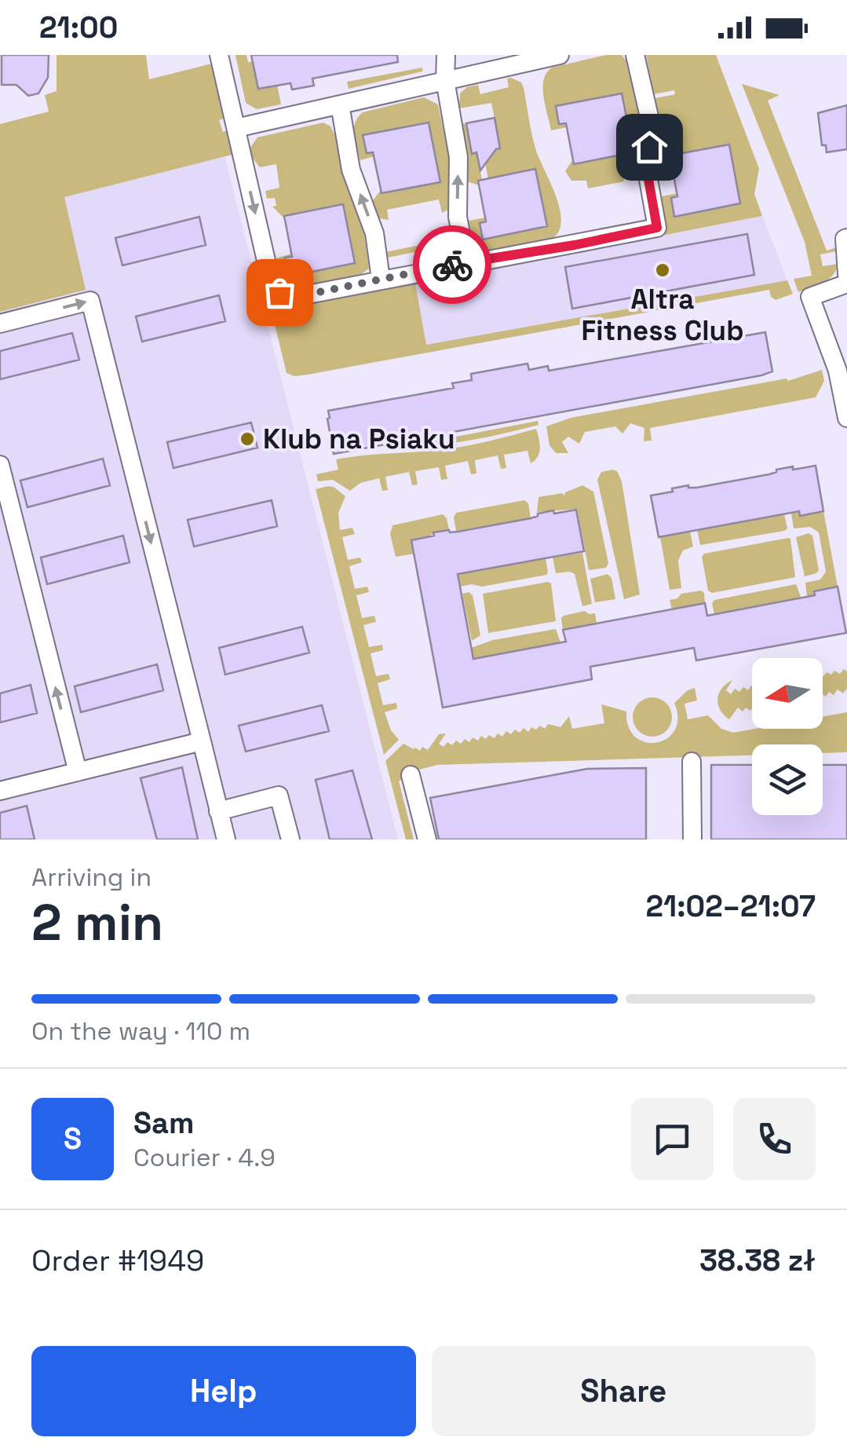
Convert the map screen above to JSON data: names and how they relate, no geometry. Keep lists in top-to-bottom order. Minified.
{"places":["Altra Fitness Club","Klub na Psiaku"],"north":"left","page":{"status":"21:00","heading":["2 min","Arriving in","21:02–21:07"],"panel":["Sam","Courier · 4.9","Order #1949","38.38 zł"],"bar":"On the way · 110 m","round":"S","buttons":["Help","Share"]}}
